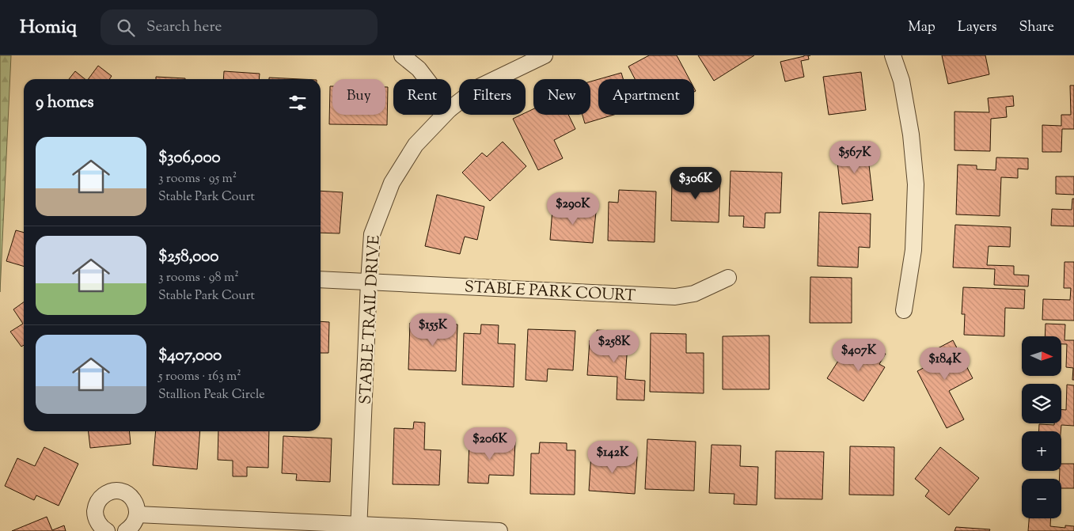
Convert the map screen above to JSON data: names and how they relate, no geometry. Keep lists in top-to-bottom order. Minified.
{"streets":{"street":["STABLE PARK COURT","STABLE TRAIL DRIVE"]},"crossings":[["STABLE PARK COURT","STABLE TRAIL DRIVE"]],"north":"right","page":{"header":"Homiq","search":"Search here","nav":["Map","Layers","Share"],"chip":["Buy","Rent","Filters","New","Apartment"],"heading":"9 homes","list":[{"name":"$306,000","note":"3 rooms · 95 m² · Stable Park Court"},{"name":"$258,000","note":"3 rooms · 98 m² · Stable Park Court"},{"name":"$407,000","note":"5 rooms · 163 m² · Stallion Peak Circle"}],"price":["$567K","$306K","$290K","$155K","$258K","$407K","$184K","$206K","$142K"],"map_buttons":["+","−"]}}
